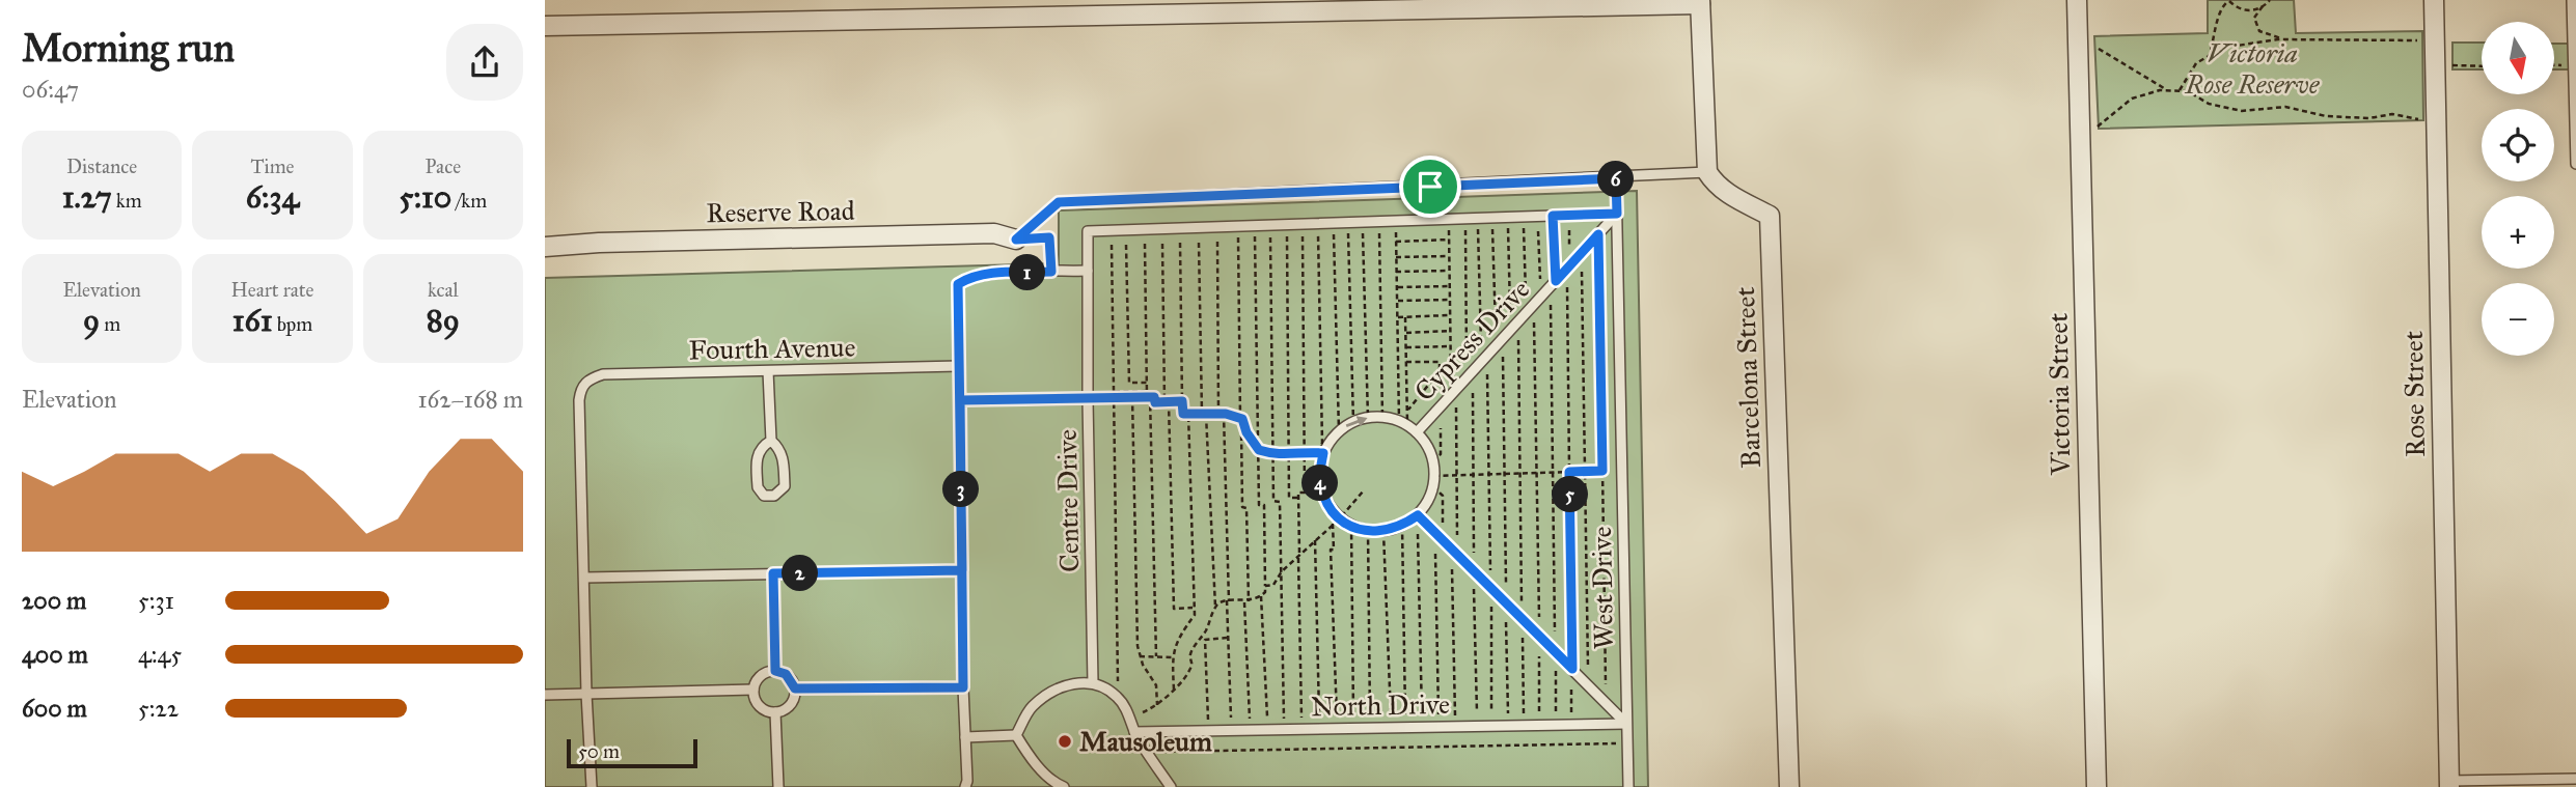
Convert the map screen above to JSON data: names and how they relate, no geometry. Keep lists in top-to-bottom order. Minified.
{"streets":{"street":["Reserve Road","Barcelona Street","Victoria Street","Rose Street"],"lane":["Cypress Drive","Fourth Avenue","Centre Drive","West Drive","North Drive"]},"crossings":[["Cypress Drive","West Drive"],["West Drive","North Drive"]],"parks":["Victoria Rose Reserve"],"places":["Mausoleum"],"scale_bar":"50 m","north":"bottom","page":{"heading":["Morning run","06:47"],"map_buttons":["+","−"],"stats":[["Distance","1.27 km"],["Time","6:34"],["Pace","5:10 /km"],["Elevation","9 m"],["Heart rate","161 bpm"],["kcal","89"]],"pins":["6","1","4","3","5","2"],"chart":["Elevation","162–168 m"],"list":[{"name":"200 m","note":"5:31"},{"name":"400 m","note":"4:45"},{"name":"600 m","note":"5:22"}],"scale":"50 m"}}
